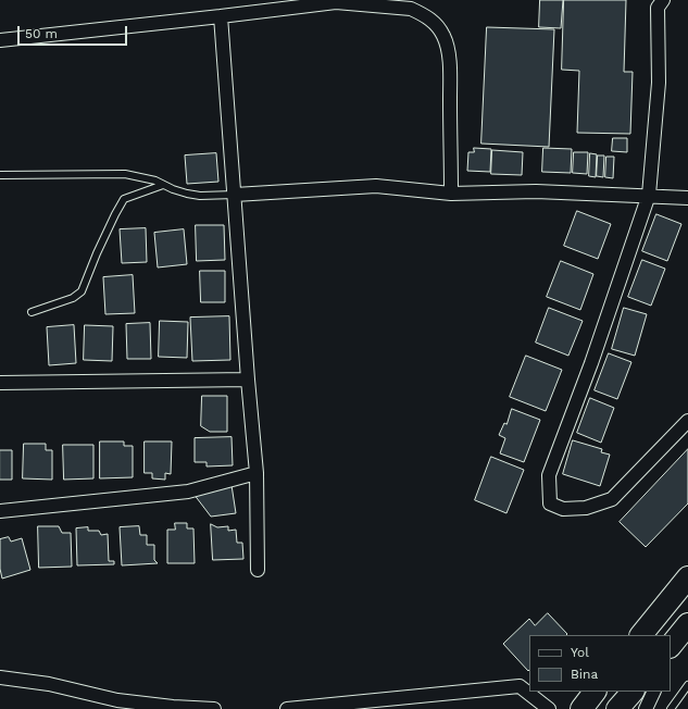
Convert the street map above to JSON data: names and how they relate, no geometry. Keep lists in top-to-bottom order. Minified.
{"legend":["Yol","Bina"],"scale_bar":"50 m"}
